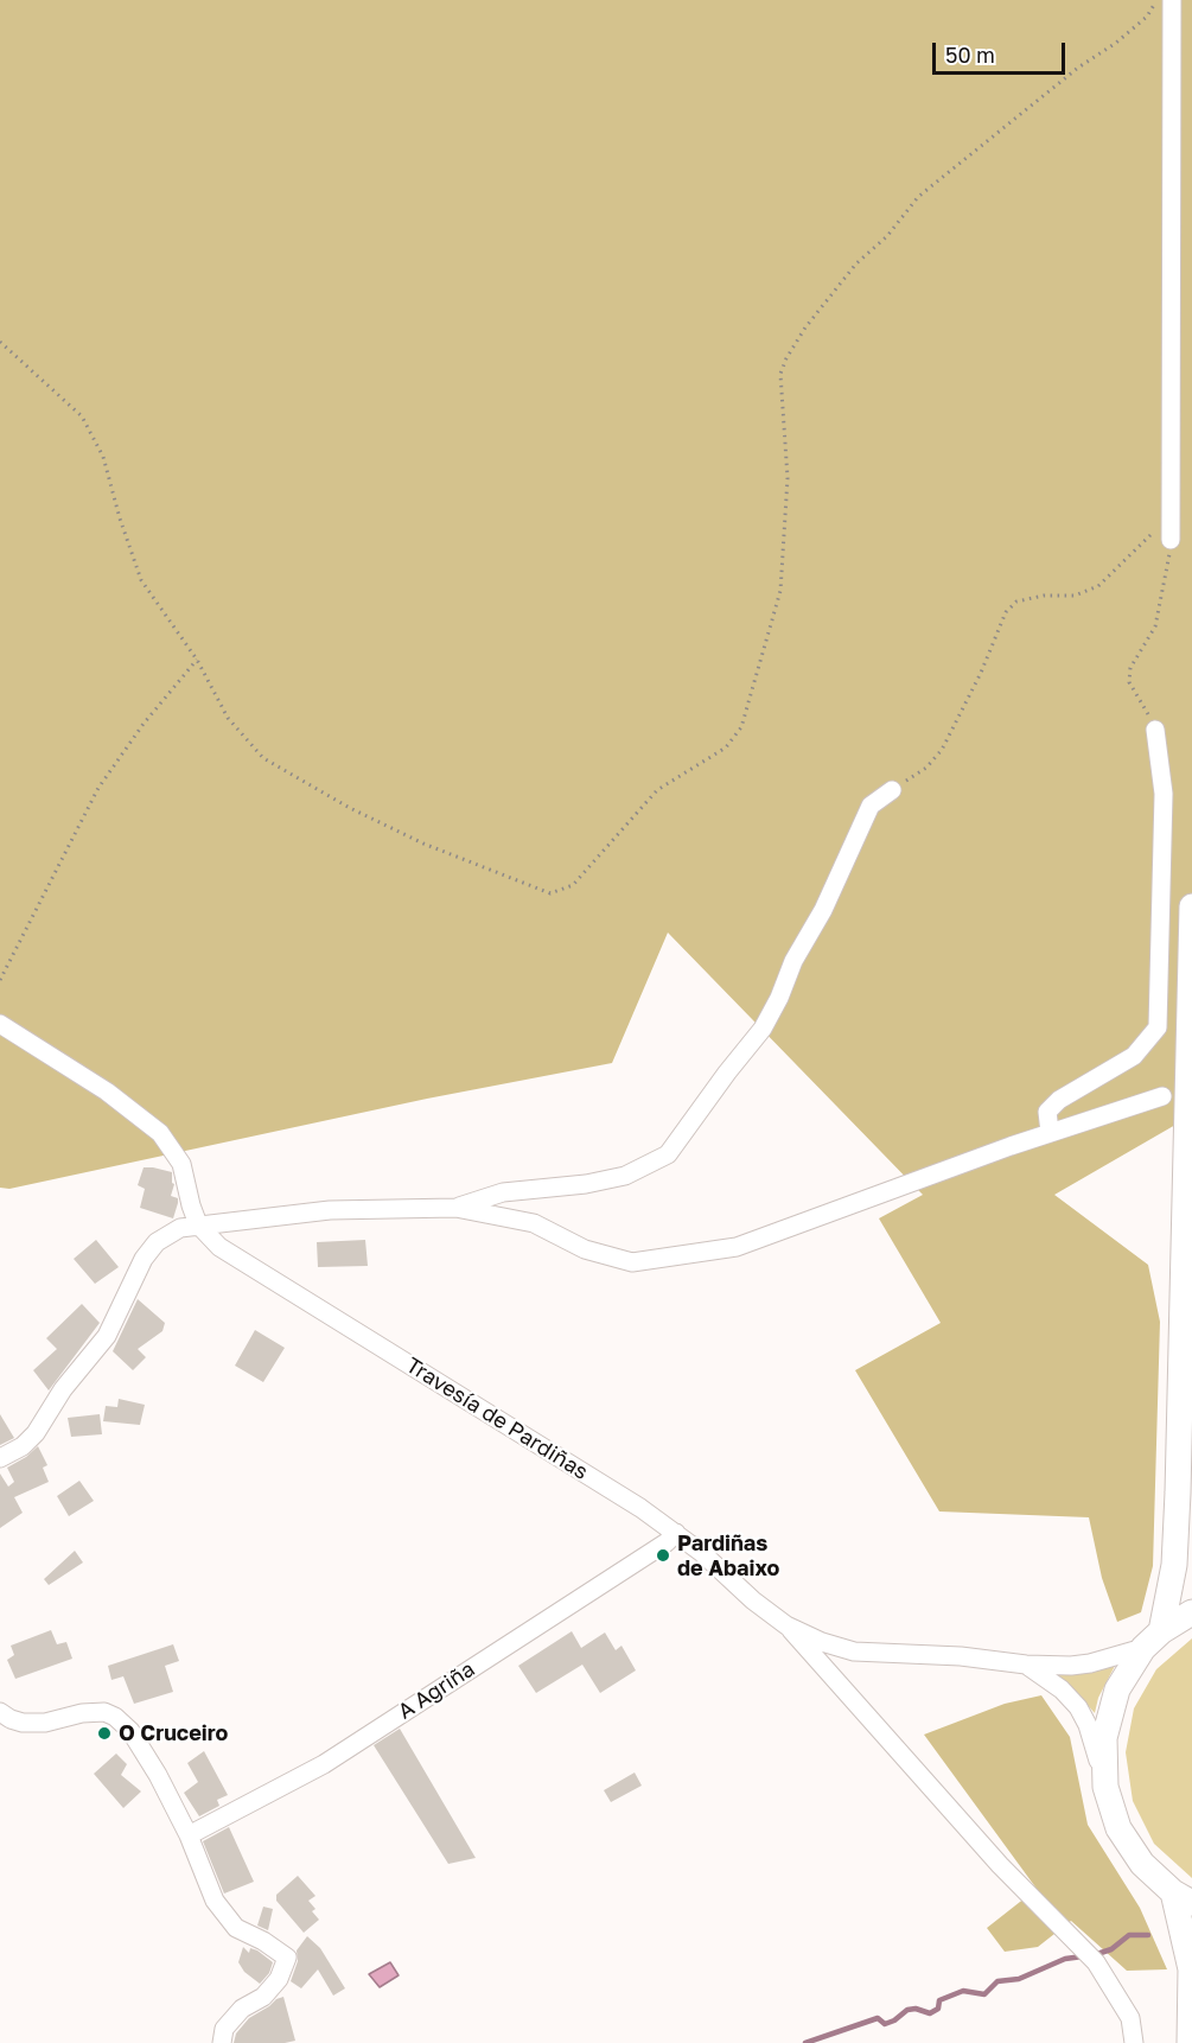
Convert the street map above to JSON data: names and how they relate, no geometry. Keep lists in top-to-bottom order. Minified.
{"streets":{"street":["Travesía de Pardiñas","A Agriña"]},"crossings":[["Travesía de Pardiñas","A Agriña"]],"places":["Pardiñas de Abaixo","O Cruceiro"],"scale_bar":"50 m"}
